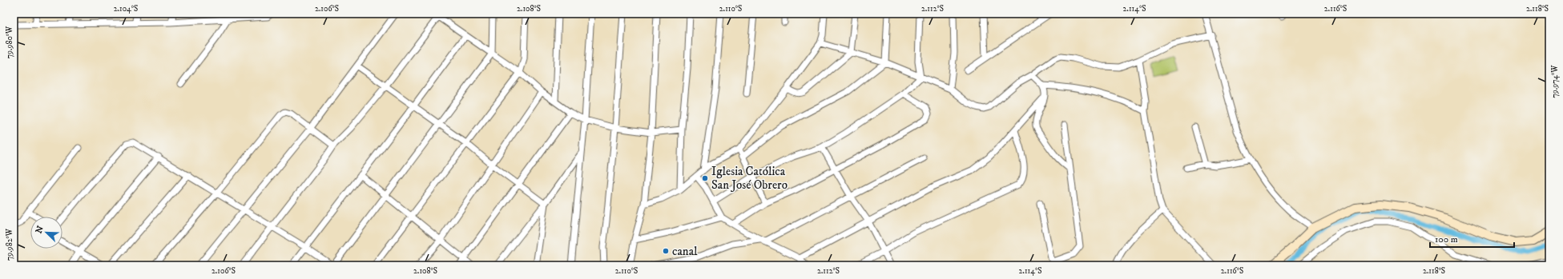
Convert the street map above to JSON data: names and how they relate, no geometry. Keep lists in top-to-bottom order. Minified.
{"places":["Iglesia Católica San José Obrero","canal"],"scale_bar":"100 m","north":"top left","coordinates":["2.104°S","2.106°S","2.108°S","2.110°S","2.112°S","2.114°S","2.116°S","2.118°S","79.980°W","79.974°W","79.982°W"]}
